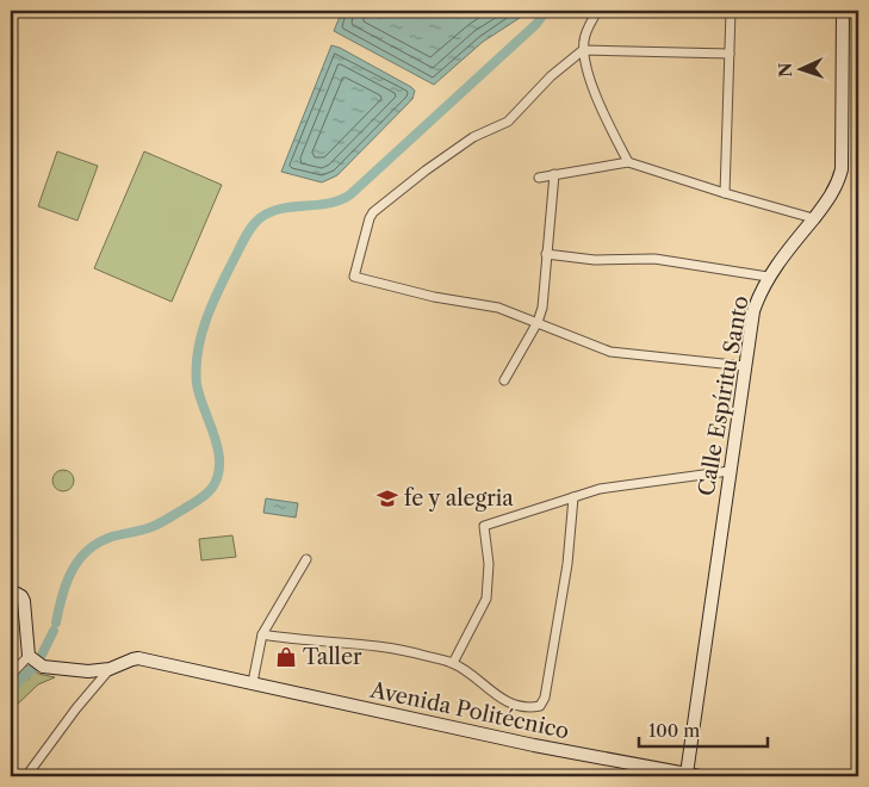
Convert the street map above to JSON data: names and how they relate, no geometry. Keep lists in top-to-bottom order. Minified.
{"streets":{"main road":["Calle Espíritu Santo","Avenida Politécnico"]},"crossings":[["Calle Espíritu Santo","Avenida Politécnico"]],"places":{"school or university":["fe y alegria"],"shop":["Taller"]},"scale_bar":"100 m","north":"left"}
